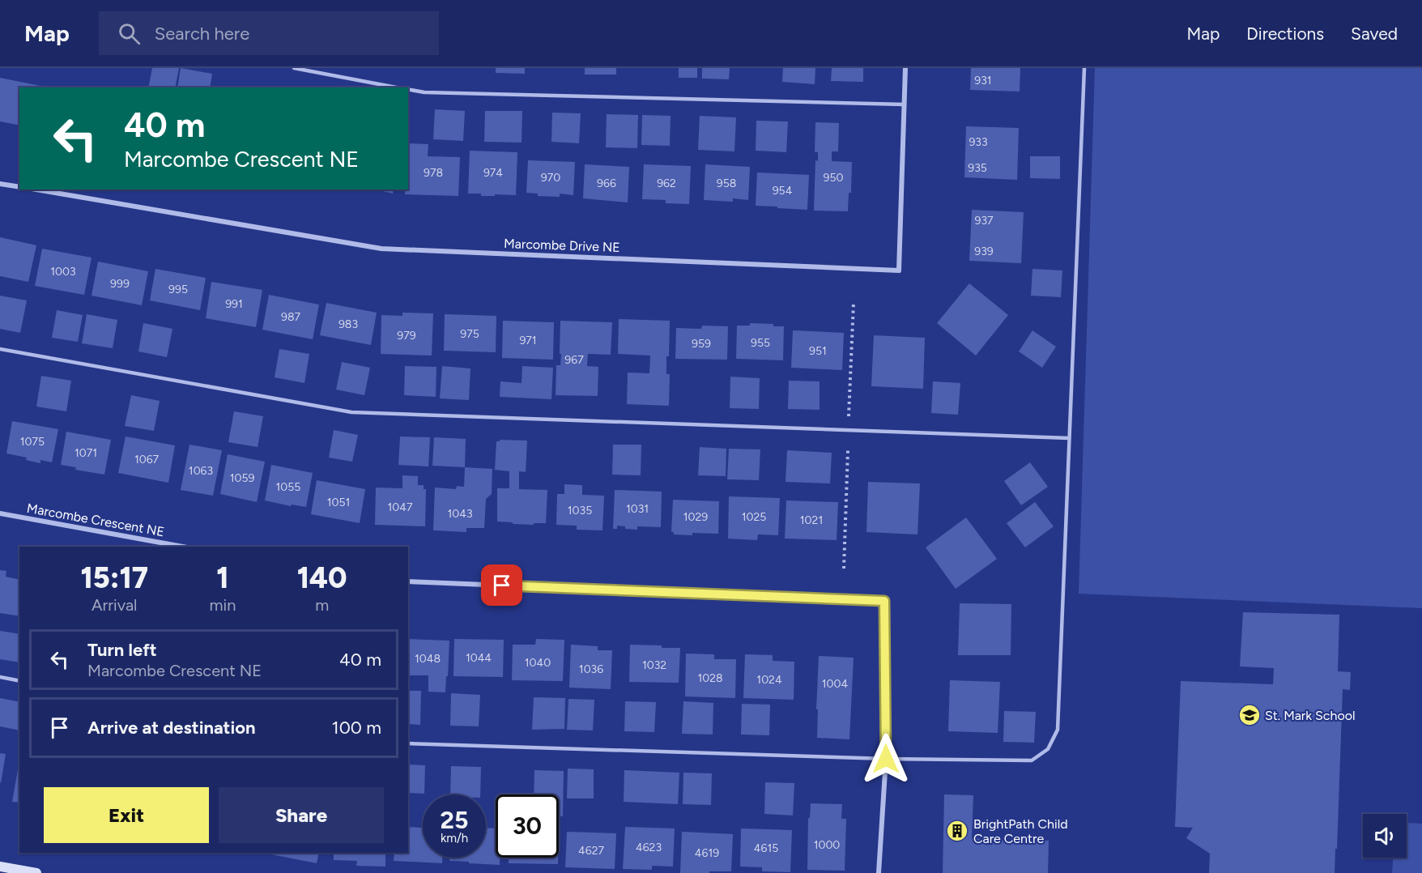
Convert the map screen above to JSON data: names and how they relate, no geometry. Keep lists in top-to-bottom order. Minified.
{"streets":{"street":["Marcombe Drive NE","Marcombe Crescent NE"]},"places":{"school or university":["St. Mark School"],"building":["BrightPath Child Care Centre"]},"house_numbers":["931","933","935","978","974","970","950","966","962","958","954","937","939","1003","999","995","991","987","983","975","979","971","955","959","951","967","1075","1071","1067","1063","1059","1055","1051","1047","1031","1035","1043","1029","1025","1021","1044","1048","1040","1032","1036","1028","1024","1004","1000","4623","4615","4627","4619"],"page":{"header":"Map","search":"Search here","nav":["Map","Directions","Saved"],"turn":["40 m","Marcombe Crescent NE"],"eta":["15:17","Arrival","1","min","140","m"],"list":[{"name":"Turn left","note":"Marcombe Crescent NE","value":"40 m"},{"name":"Arrive at destination","value":"100 m"}],"buttons":["Exit","Share"],"speed":"25 km/h","limit":"30"}}
